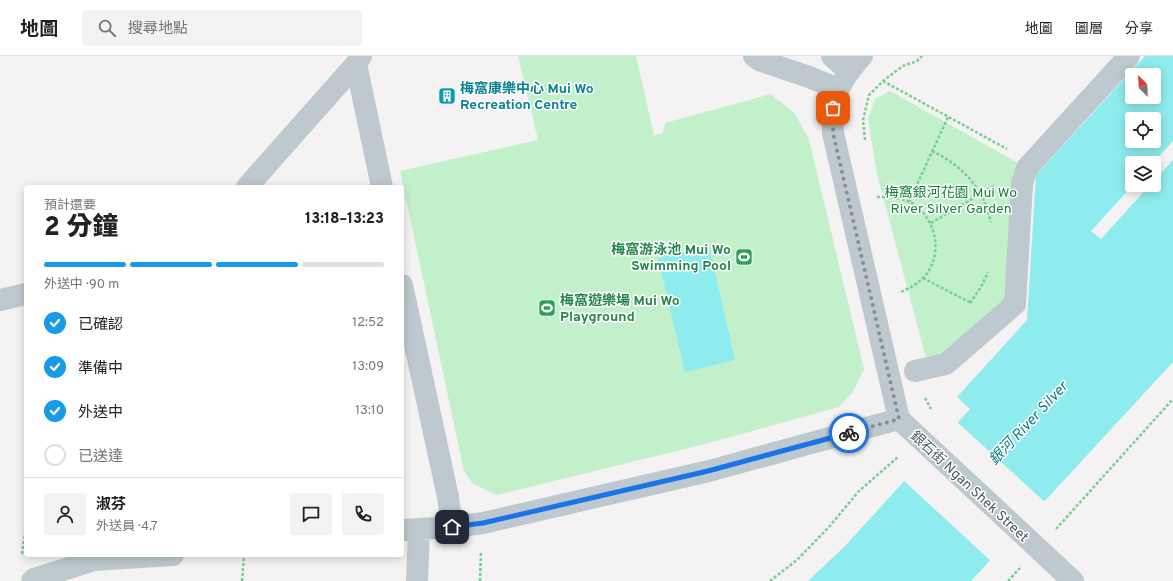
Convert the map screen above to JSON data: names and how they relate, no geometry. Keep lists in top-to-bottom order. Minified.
{"streets":{"street":["銀石街 Ngan Shek Street"]},"water":["銀河 River Silver"],"parks":["梅窩銀河花園 Mui Wo River Silver Garden"],"places":{"building":["梅窩康樂中心 Mui Wo Recreation Centre"],"sports":["梅窩游泳池 Mui Wo Swimming Pool","梅窩遊樂場 Mui Wo Playground"]},"north":"top left","page":{"header":"地圖","search":"搜尋地點","nav":["地圖","圖層","分享"],"heading":["2 分鐘","預計還要","13:18–13:23"],"panel":["淑芬","外送員 · 4.7"],"bar":"外送中 · 90 m","list":[["已確認","12:52"],["準備中","13:09"],["外送中","13:10"],"已送達"]}}
